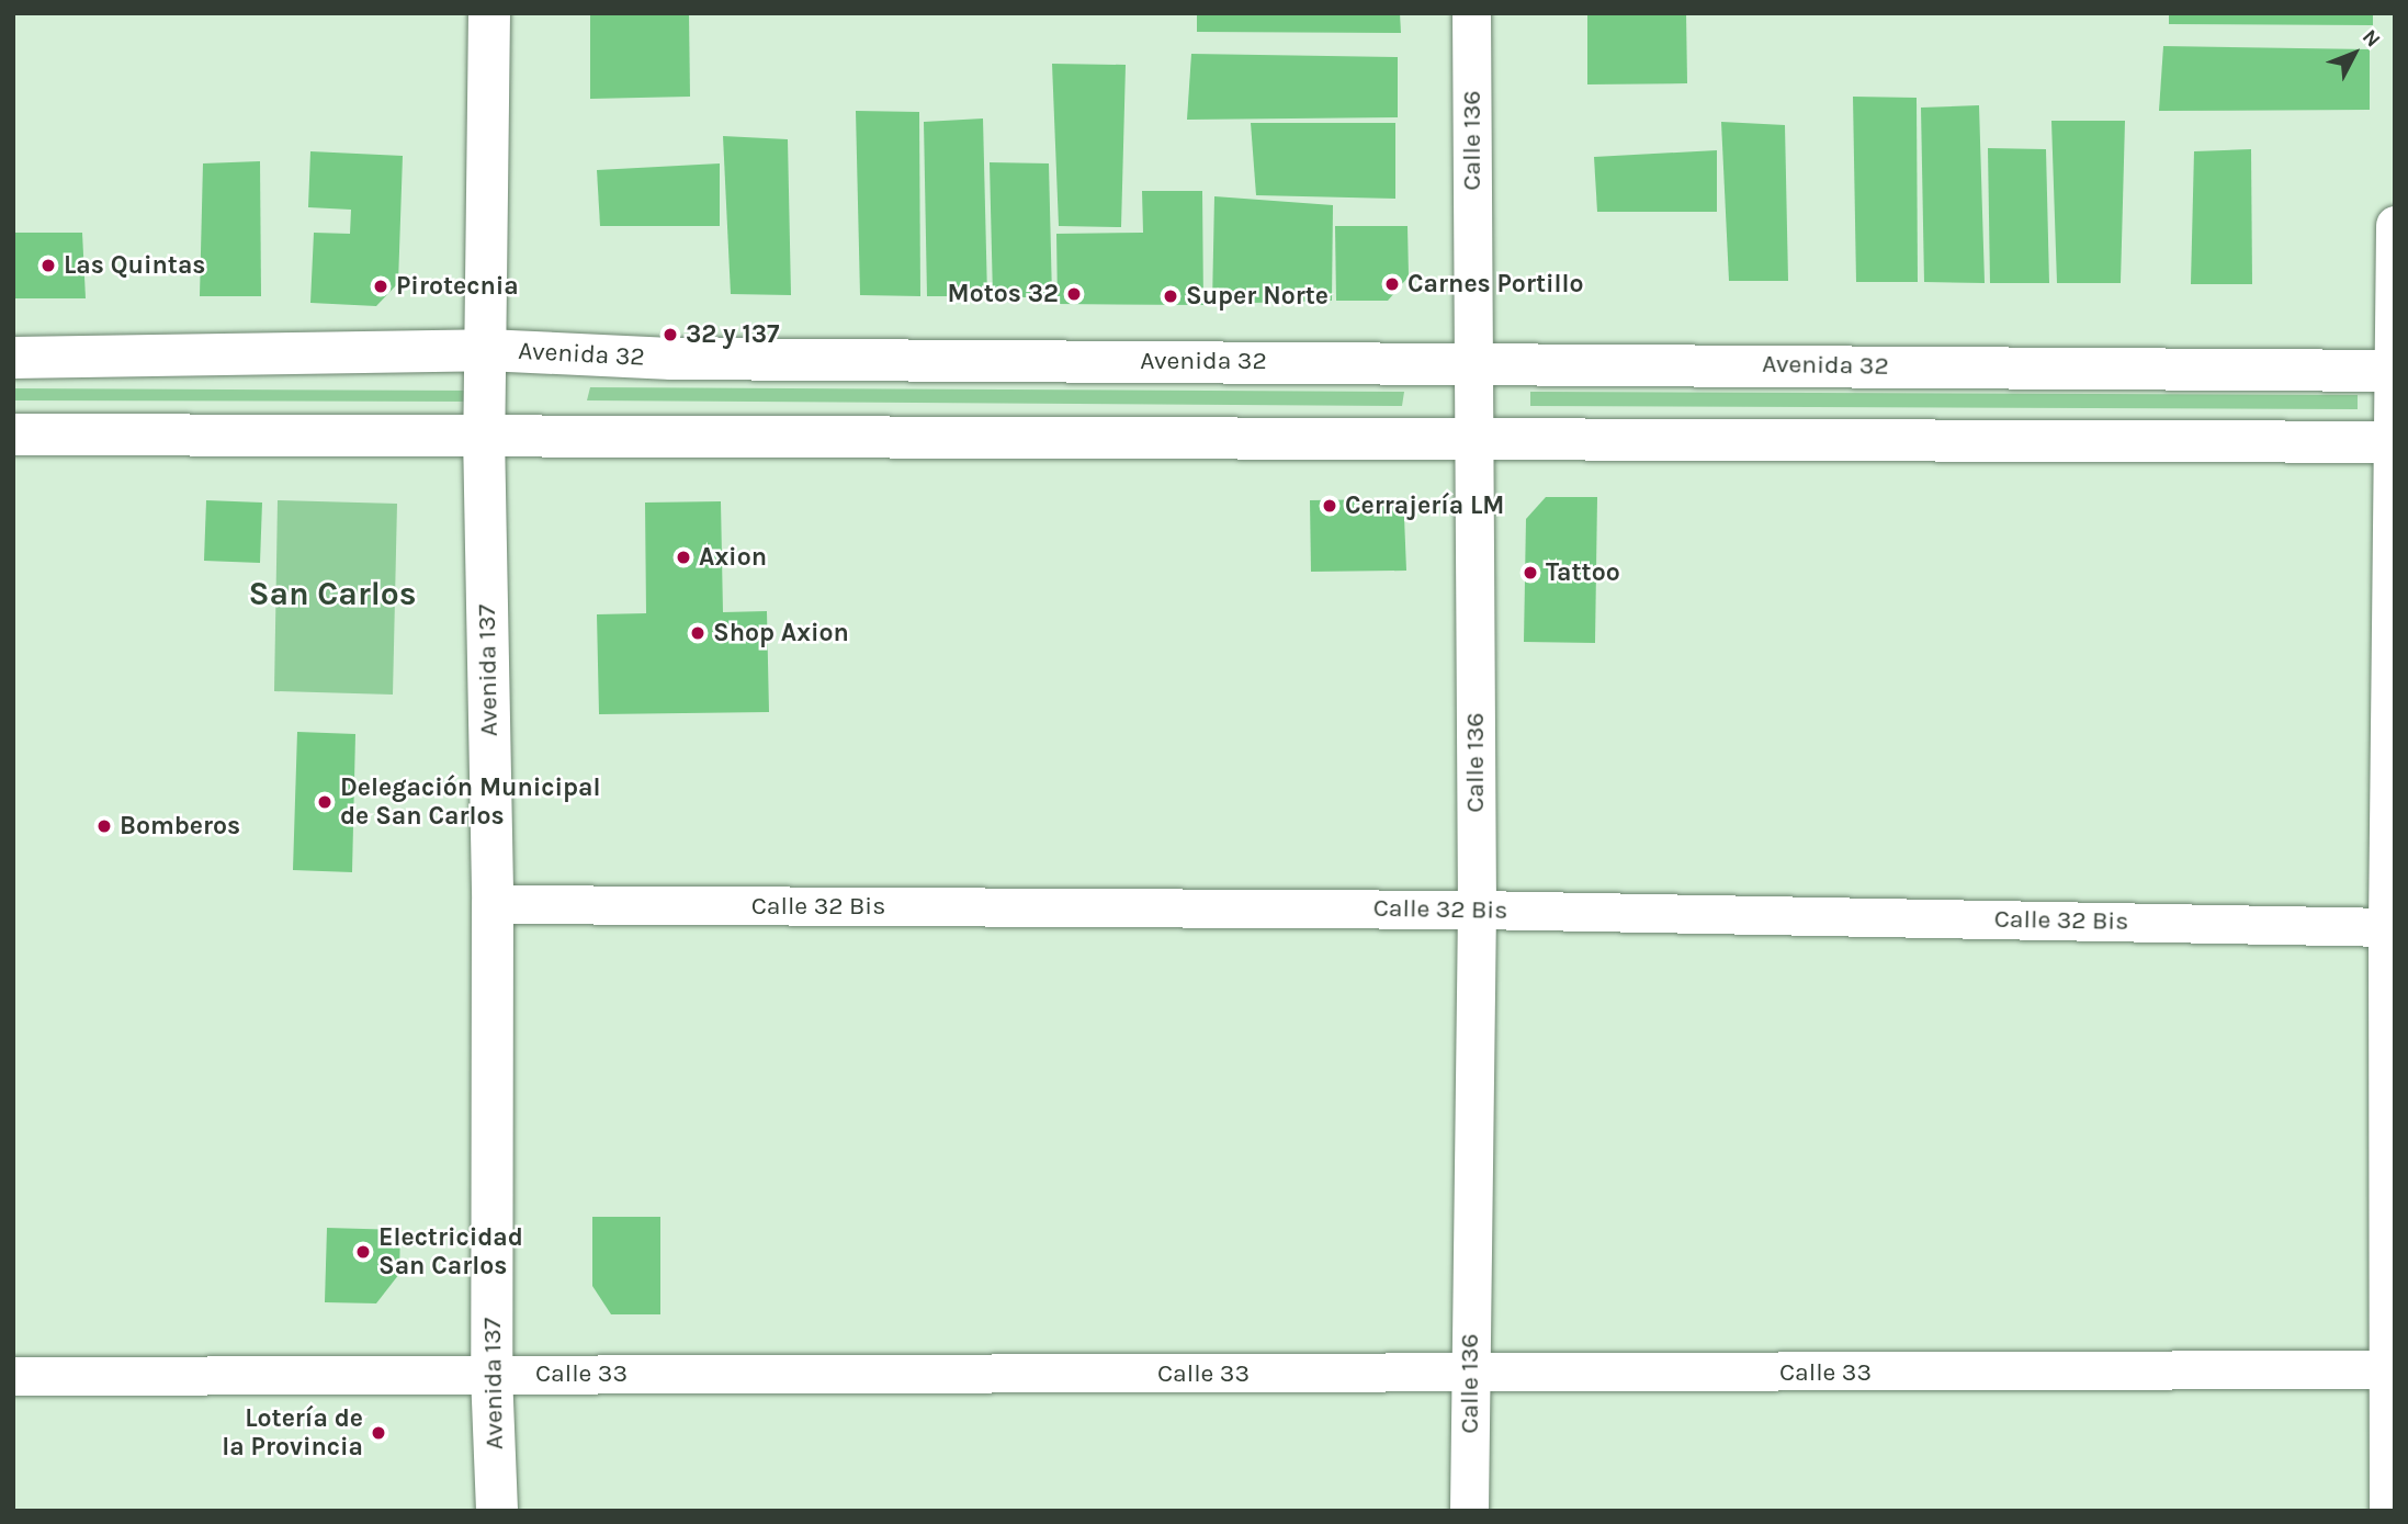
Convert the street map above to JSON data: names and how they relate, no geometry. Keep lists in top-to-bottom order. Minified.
{"streets":{"main road":["Avenida 32","Avenida 137"],"street":["Calle 136","Calle 32 Bis","Calle 33"]},"crossings":[["Calle 136","Avenida 32"],["Calle 136","Calle 32 Bis"],["Calle 136","Calle 33"],["Avenida 32","Avenida 137"],["Avenida 137","Calle 32 Bis"],["Avenida 137","Calle 33"]],"districts":["San Carlos"],"places":["Las Quintas","Carnes Portillo","Pirotecnia","Motos 32","Super Norte","32 y 137","Cerrajería LM","Axion","Tattoo","Shop Axion","Delegación Municipal de San Carlos","Bomberos","Electricidad San Carlos","Lotería de la Provincia"],"north":"top right"}
